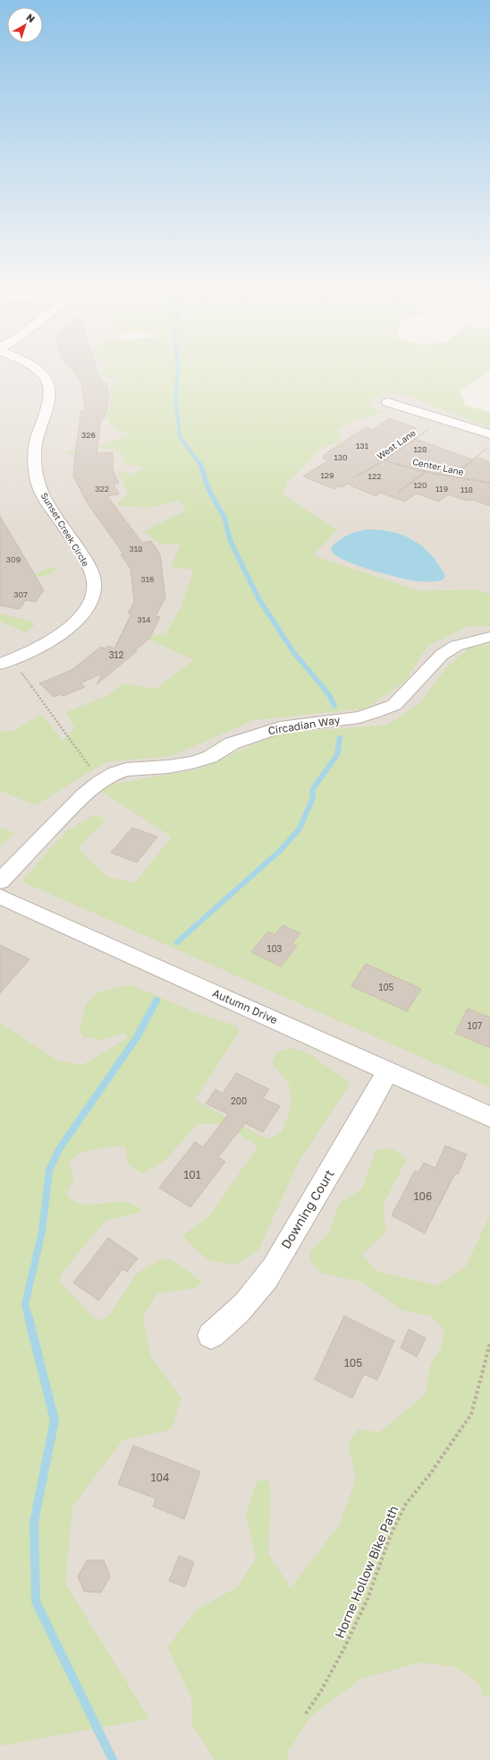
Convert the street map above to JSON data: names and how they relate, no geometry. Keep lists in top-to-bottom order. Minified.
{"streets":{"street":["Sunset Creek Circle","Circadian Way","Autumn Drive","Downing Court"],"path":["West Lane","Center Lane","Horne Hollow Bike Path"]},"crossings":[["West Lane","Center Lane"],["Autumn Drive","Downing Court"]],"house_numbers":["326","131","128","130","129","122","120","322","119","118","318","309","316","307","314","312","103","105","107","200","101","106","105","104"],"north":"top right"}
